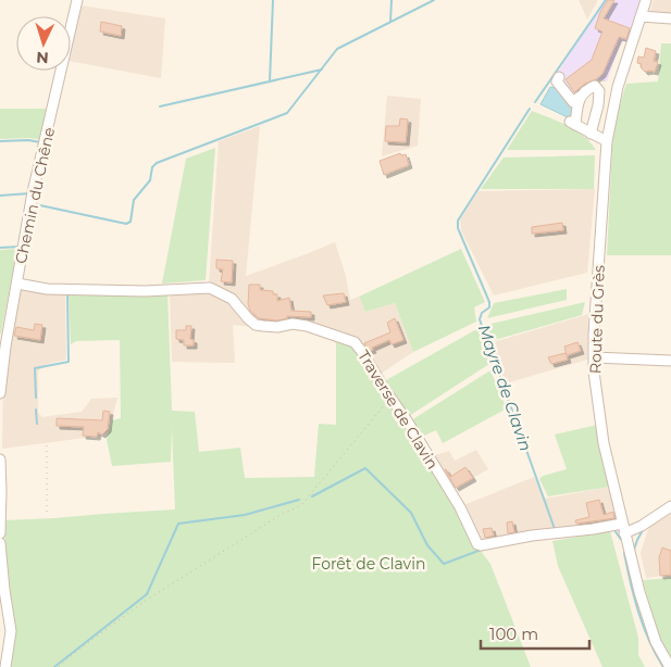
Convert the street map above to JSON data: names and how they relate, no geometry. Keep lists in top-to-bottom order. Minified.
{"streets":{"street":["Chemin du Chêne","Route du Grès","Traverse de Clavin"]},"crossings":[["Chemin du Chêne","Traverse de Clavin"],["Route du Grès","Traverse de Clavin"]],"water":["Mayre de Clavin"],"parks":["Forêt de Clavin"],"scale_bar":"100 m","north":"bottom"}
